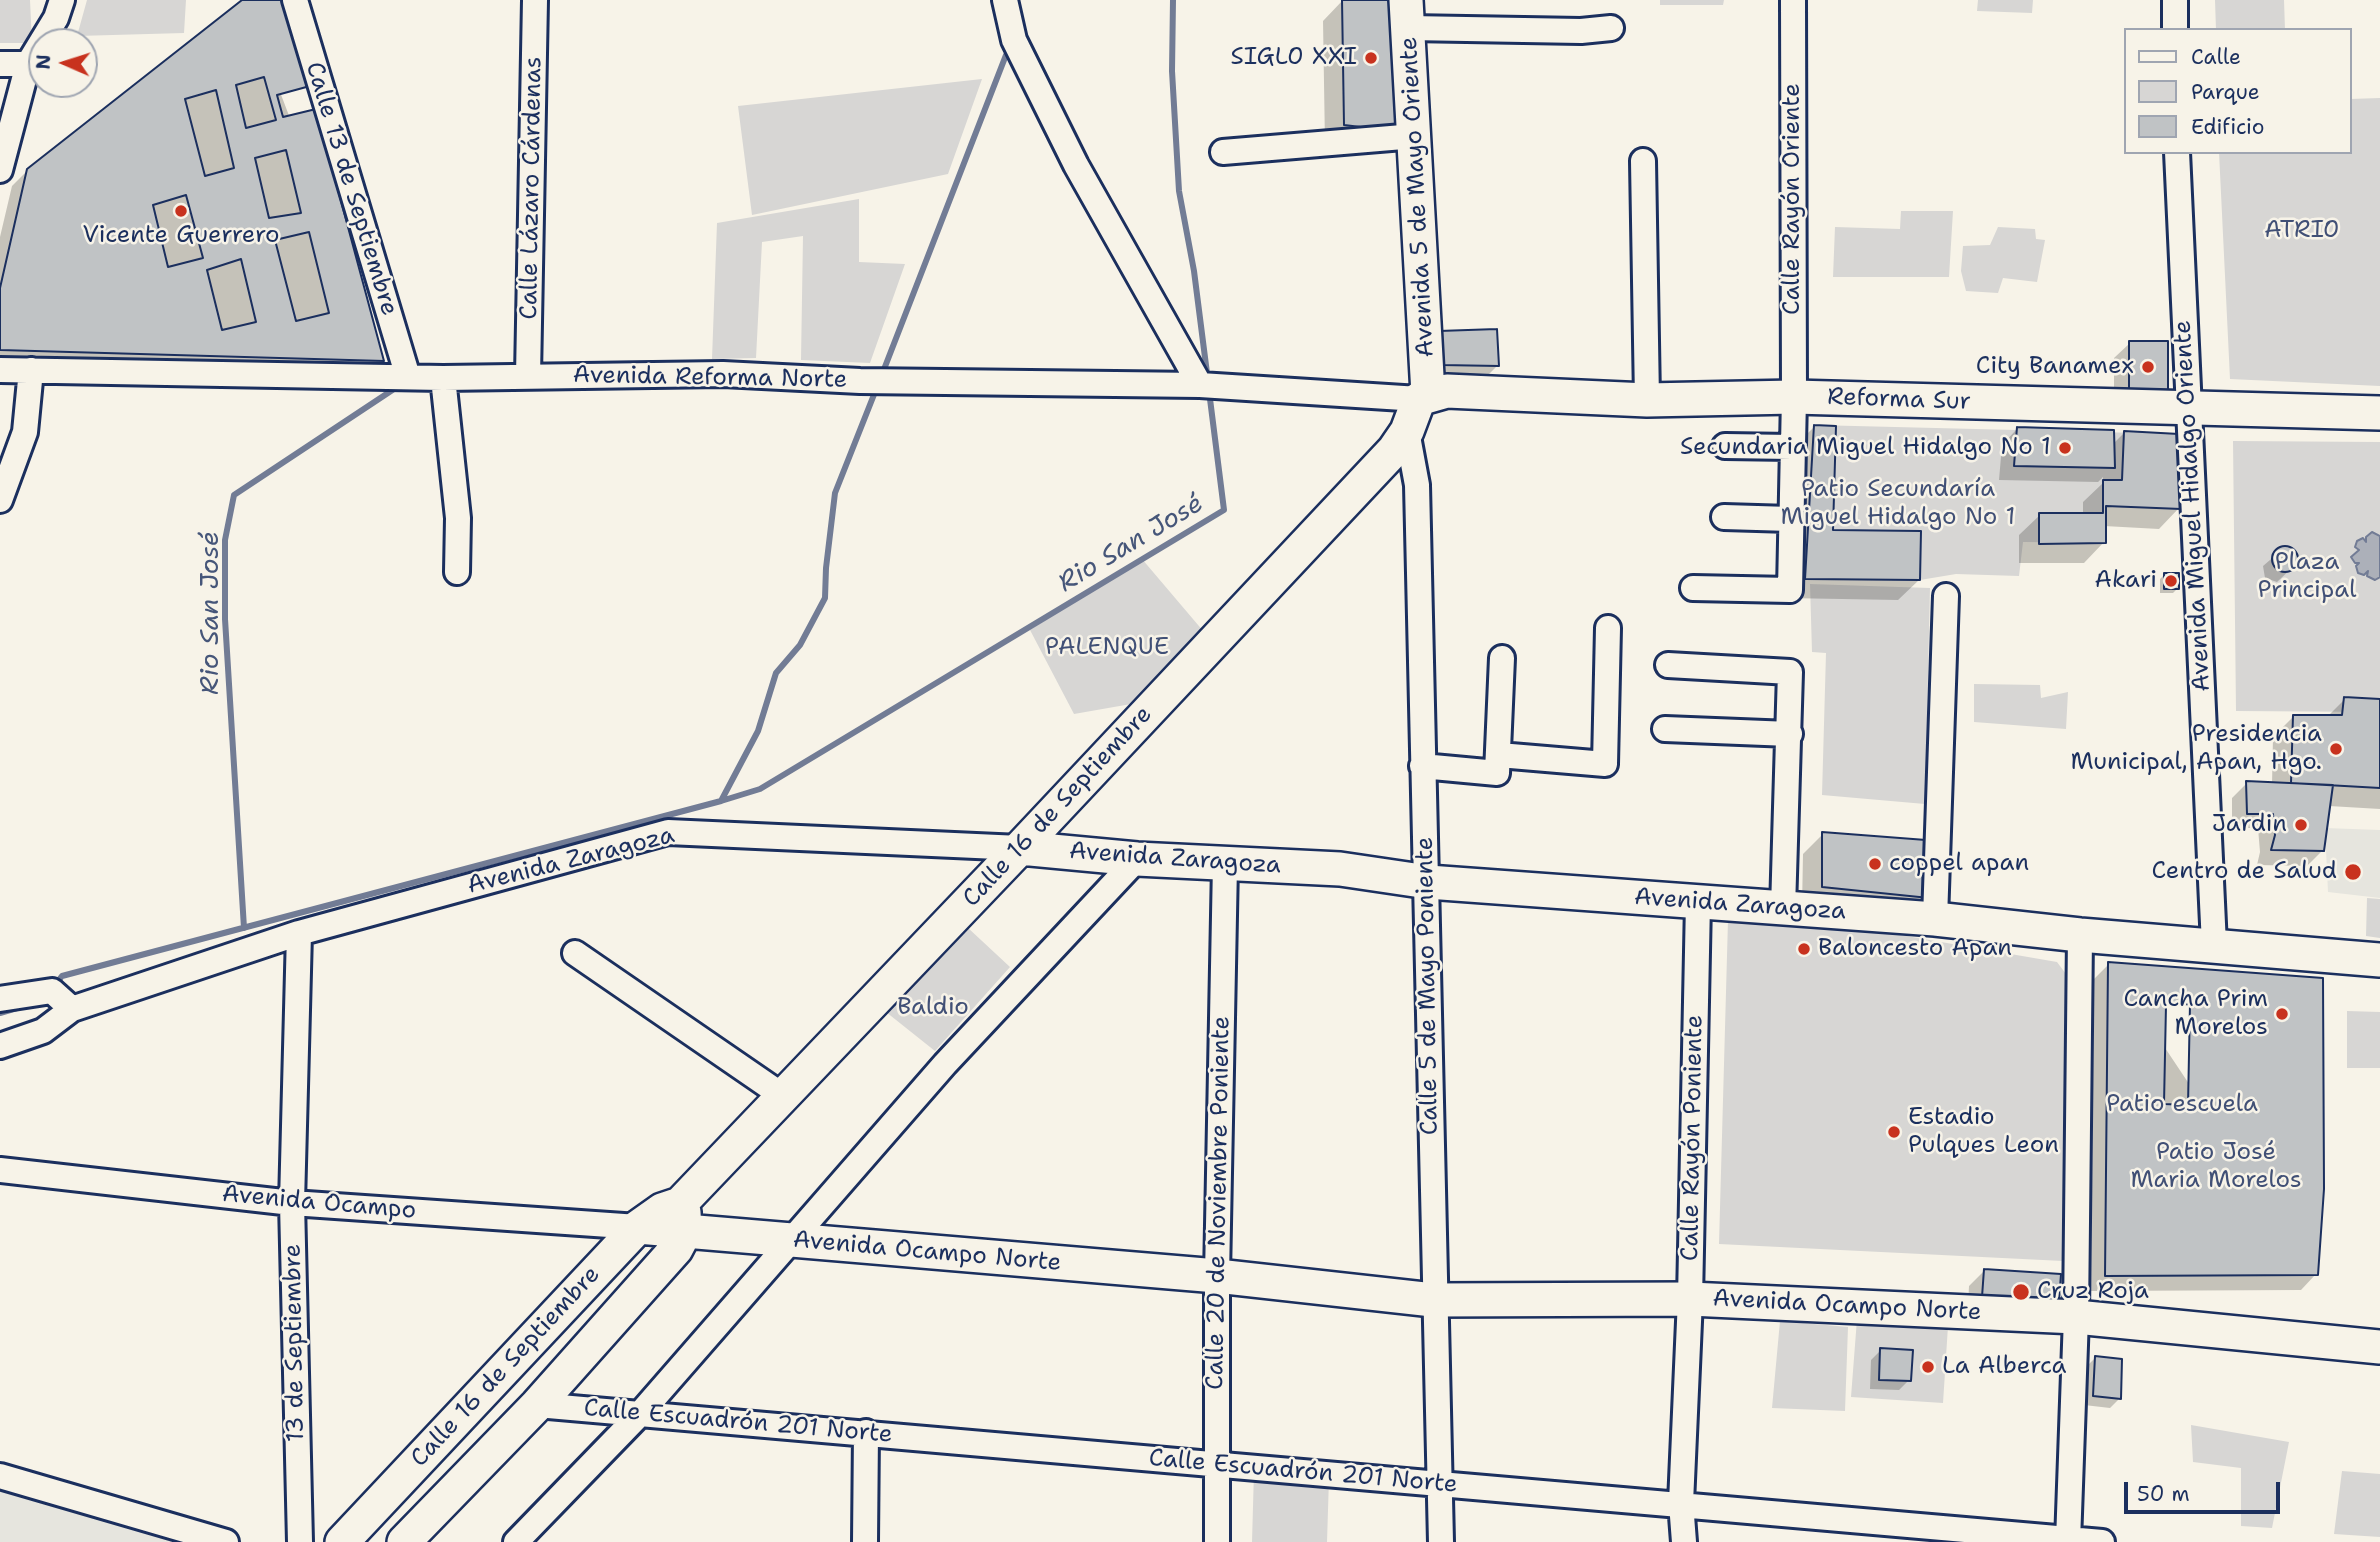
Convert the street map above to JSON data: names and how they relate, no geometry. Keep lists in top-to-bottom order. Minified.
{"streets":{"main road":["Avenida 5 de Mayo Oriente","Reforma Sur","Calle 16 de Septiembre","Avenida Zaragoza","Avenida Ocampo Norte"],"street":["Calle Lázaro Cárdenas","Calle 13 de Septiembre","Calle Rayón Oriente","Avenida Reforma Norte","Avenida Miguel Hidalgo Oriente","Calle 5 de Mayo Poniente","Calle Rayón Poniente","Avenida Ocampo","Calle 20 de Noviembre Poniente","13 de Septiembre","Calle Escuadrón 201 Norte"]},"crossings":[["Calle Lázaro Cárdenas","Avenida Reforma Norte"],["Calle 13 de Septiembre","Avenida Reforma Norte"],["Avenida 5 de Mayo Oriente","Avenida Reforma Norte"],["Avenida 5 de Mayo Oriente","Reforma Sur"],["Avenida 5 de Mayo Oriente","Calle 16 de Septiembre"],["Calle Rayón Oriente","Reforma Sur"],["Avenida Reforma Norte","Reforma Sur"],["Avenida Reforma Norte","Calle 16 de Septiembre"],["Reforma Sur","Avenida Miguel Hidalgo Oriente"],["Reforma Sur","Calle 16 de Septiembre"],["Avenida Miguel Hidalgo Oriente","Avenida Zaragoza"],["Calle 16 de Septiembre","Avenida Zaragoza"],["Calle 16 de Septiembre","Calle 5 de Mayo Poniente"],["Calle 16 de Septiembre","Avenida Ocampo"],["Calle 16 de Septiembre","Avenida Ocampo Norte"],["Calle 16 de Septiembre","Calle Escuadrón 201 Norte"],["Avenida Zaragoza","Calle 5 de Mayo Poniente"],["Avenida Zaragoza","Calle Rayón Poniente"],["Avenida Zaragoza","Calle 20 de Noviembre Poniente"],["Avenida Zaragoza","13 de Septiembre"],["Calle 5 de Mayo Poniente","Calle Escuadrón 201 Norte"],["Calle Rayón Poniente","Avenida Ocampo Norte"],["Calle Rayón Poniente","Calle Escuadrón 201 Norte"],["Avenida Ocampo","13 de Septiembre"],["Calle 20 de Noviembre Poniente","Avenida Ocampo Norte"],["Calle 20 de Noviembre Poniente","Calle Escuadrón 201 Norte"]],"water":["Rio San José"],"parks":["ATRI0","Patio Secundaría Miguel Hidalgo No 1","Plaza Principal","PALENQUE","Baldio","Patio escuela","Patio José Maria Morelos"],"places":["SIGL0 XXI","Vicente Guerrero","City Banamex","Secundaria Miguel Hidalgo No 1","Akari","Presidencia Municipal, Apan, Hgo.","Jardin","coppel apan","Centro de Salud","Baloncesto Apan","Cancha Prim Morelos","Estadio Pulques Leon","Cruz Roja","La Alberca"],"legend":["Calle","Parque","Edificio"],"scale_bar":"50 m","north":"left"}
